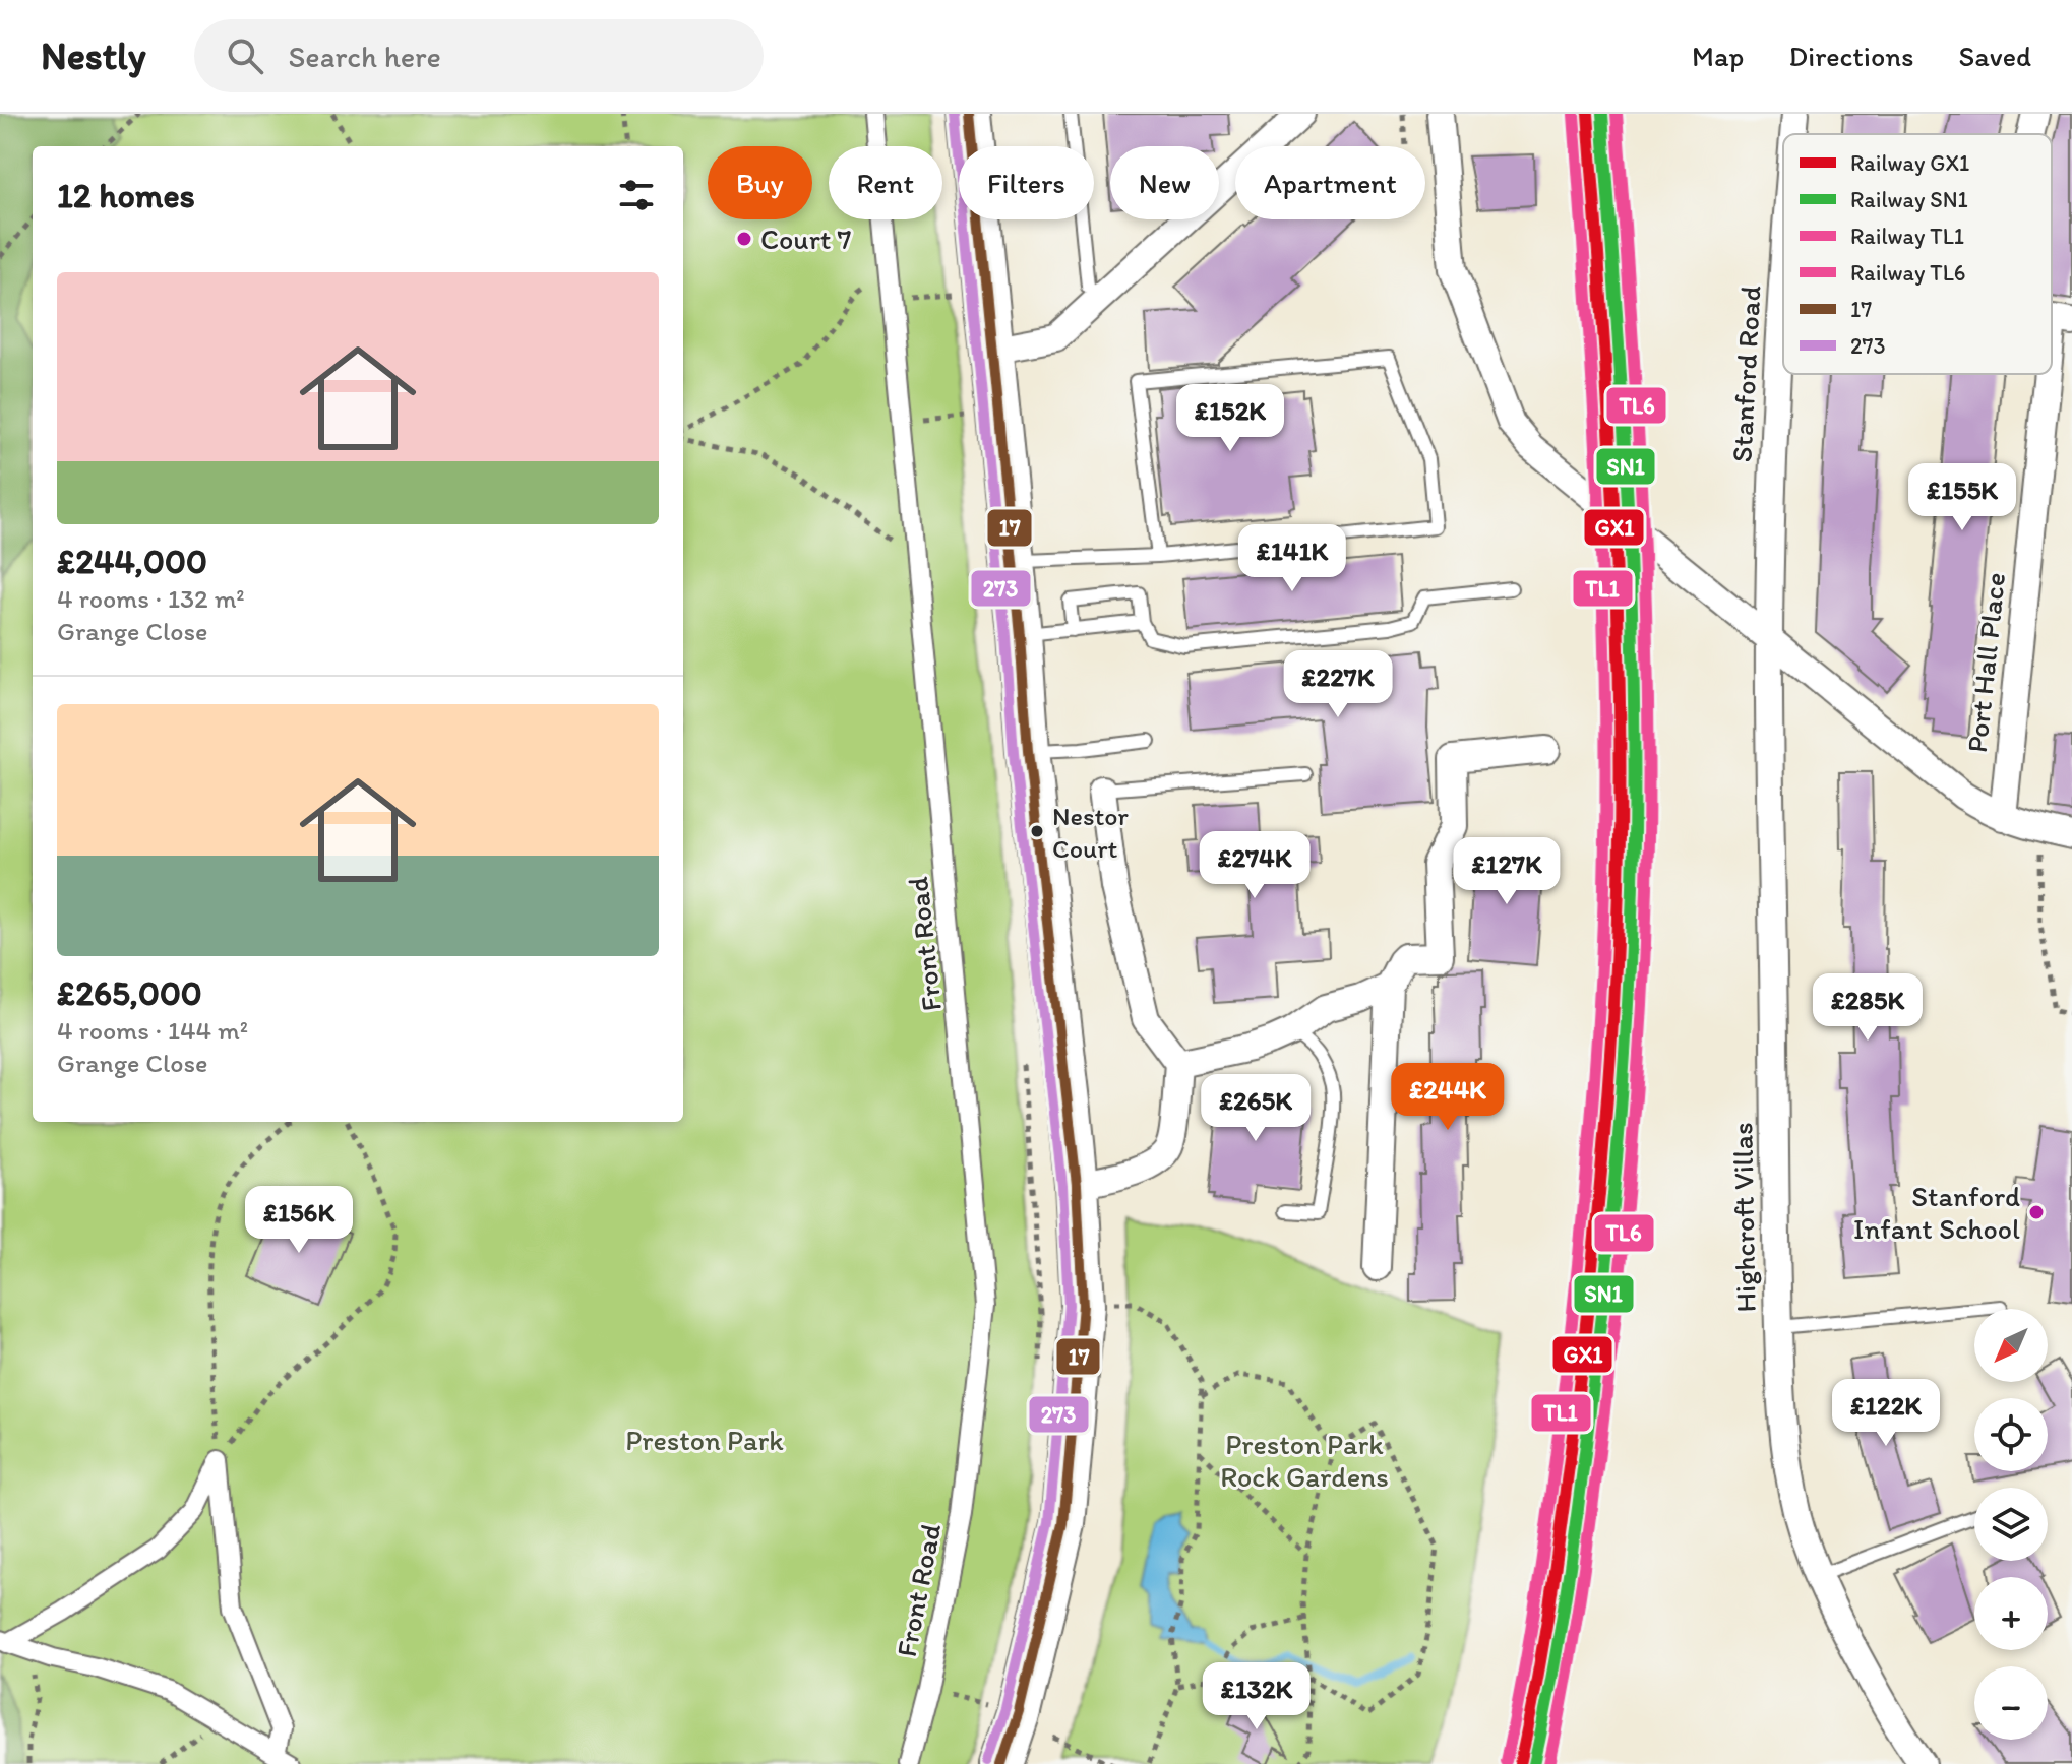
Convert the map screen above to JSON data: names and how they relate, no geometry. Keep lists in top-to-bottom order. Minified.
{"streets":{"street":["Stanford Road","Port Hall Place","Front Road","Highcroft Villas"]},"crossings":[["Stanford Road","Highcroft Villas"]],"parks":["Preston Park","Preston Park Rock Gardens"],"places":["Court 7","Nestor Court","Stanford Infant School"],"lines":["rail line GX1","rail line SN1","rail line TL6","transit line 17","rail line TL1","transit line 273"],"legend":["Railway GX1","Railway SN1","Railway TL1","Railway TL6","17","273"],"north":"bottom left","page":{"header":"Nestly","search":"Search here","nav":["Map","Directions","Saved"],"chip":["Buy","Rent","Filters","New","Apartment"],"heading":"12 homes","list":[{"name":"£244,000","note":"4 rooms · 132 m² · Grange Close"},{"name":"£265,000","note":"4 rooms · 144 m² · Grange Close"}],"price":["£152K","£155K","£141K","£227K","£274K","£127K","£285K","£244K","£265K","£156K","£122K","£132K"],"map_buttons":["+","−"]}}
